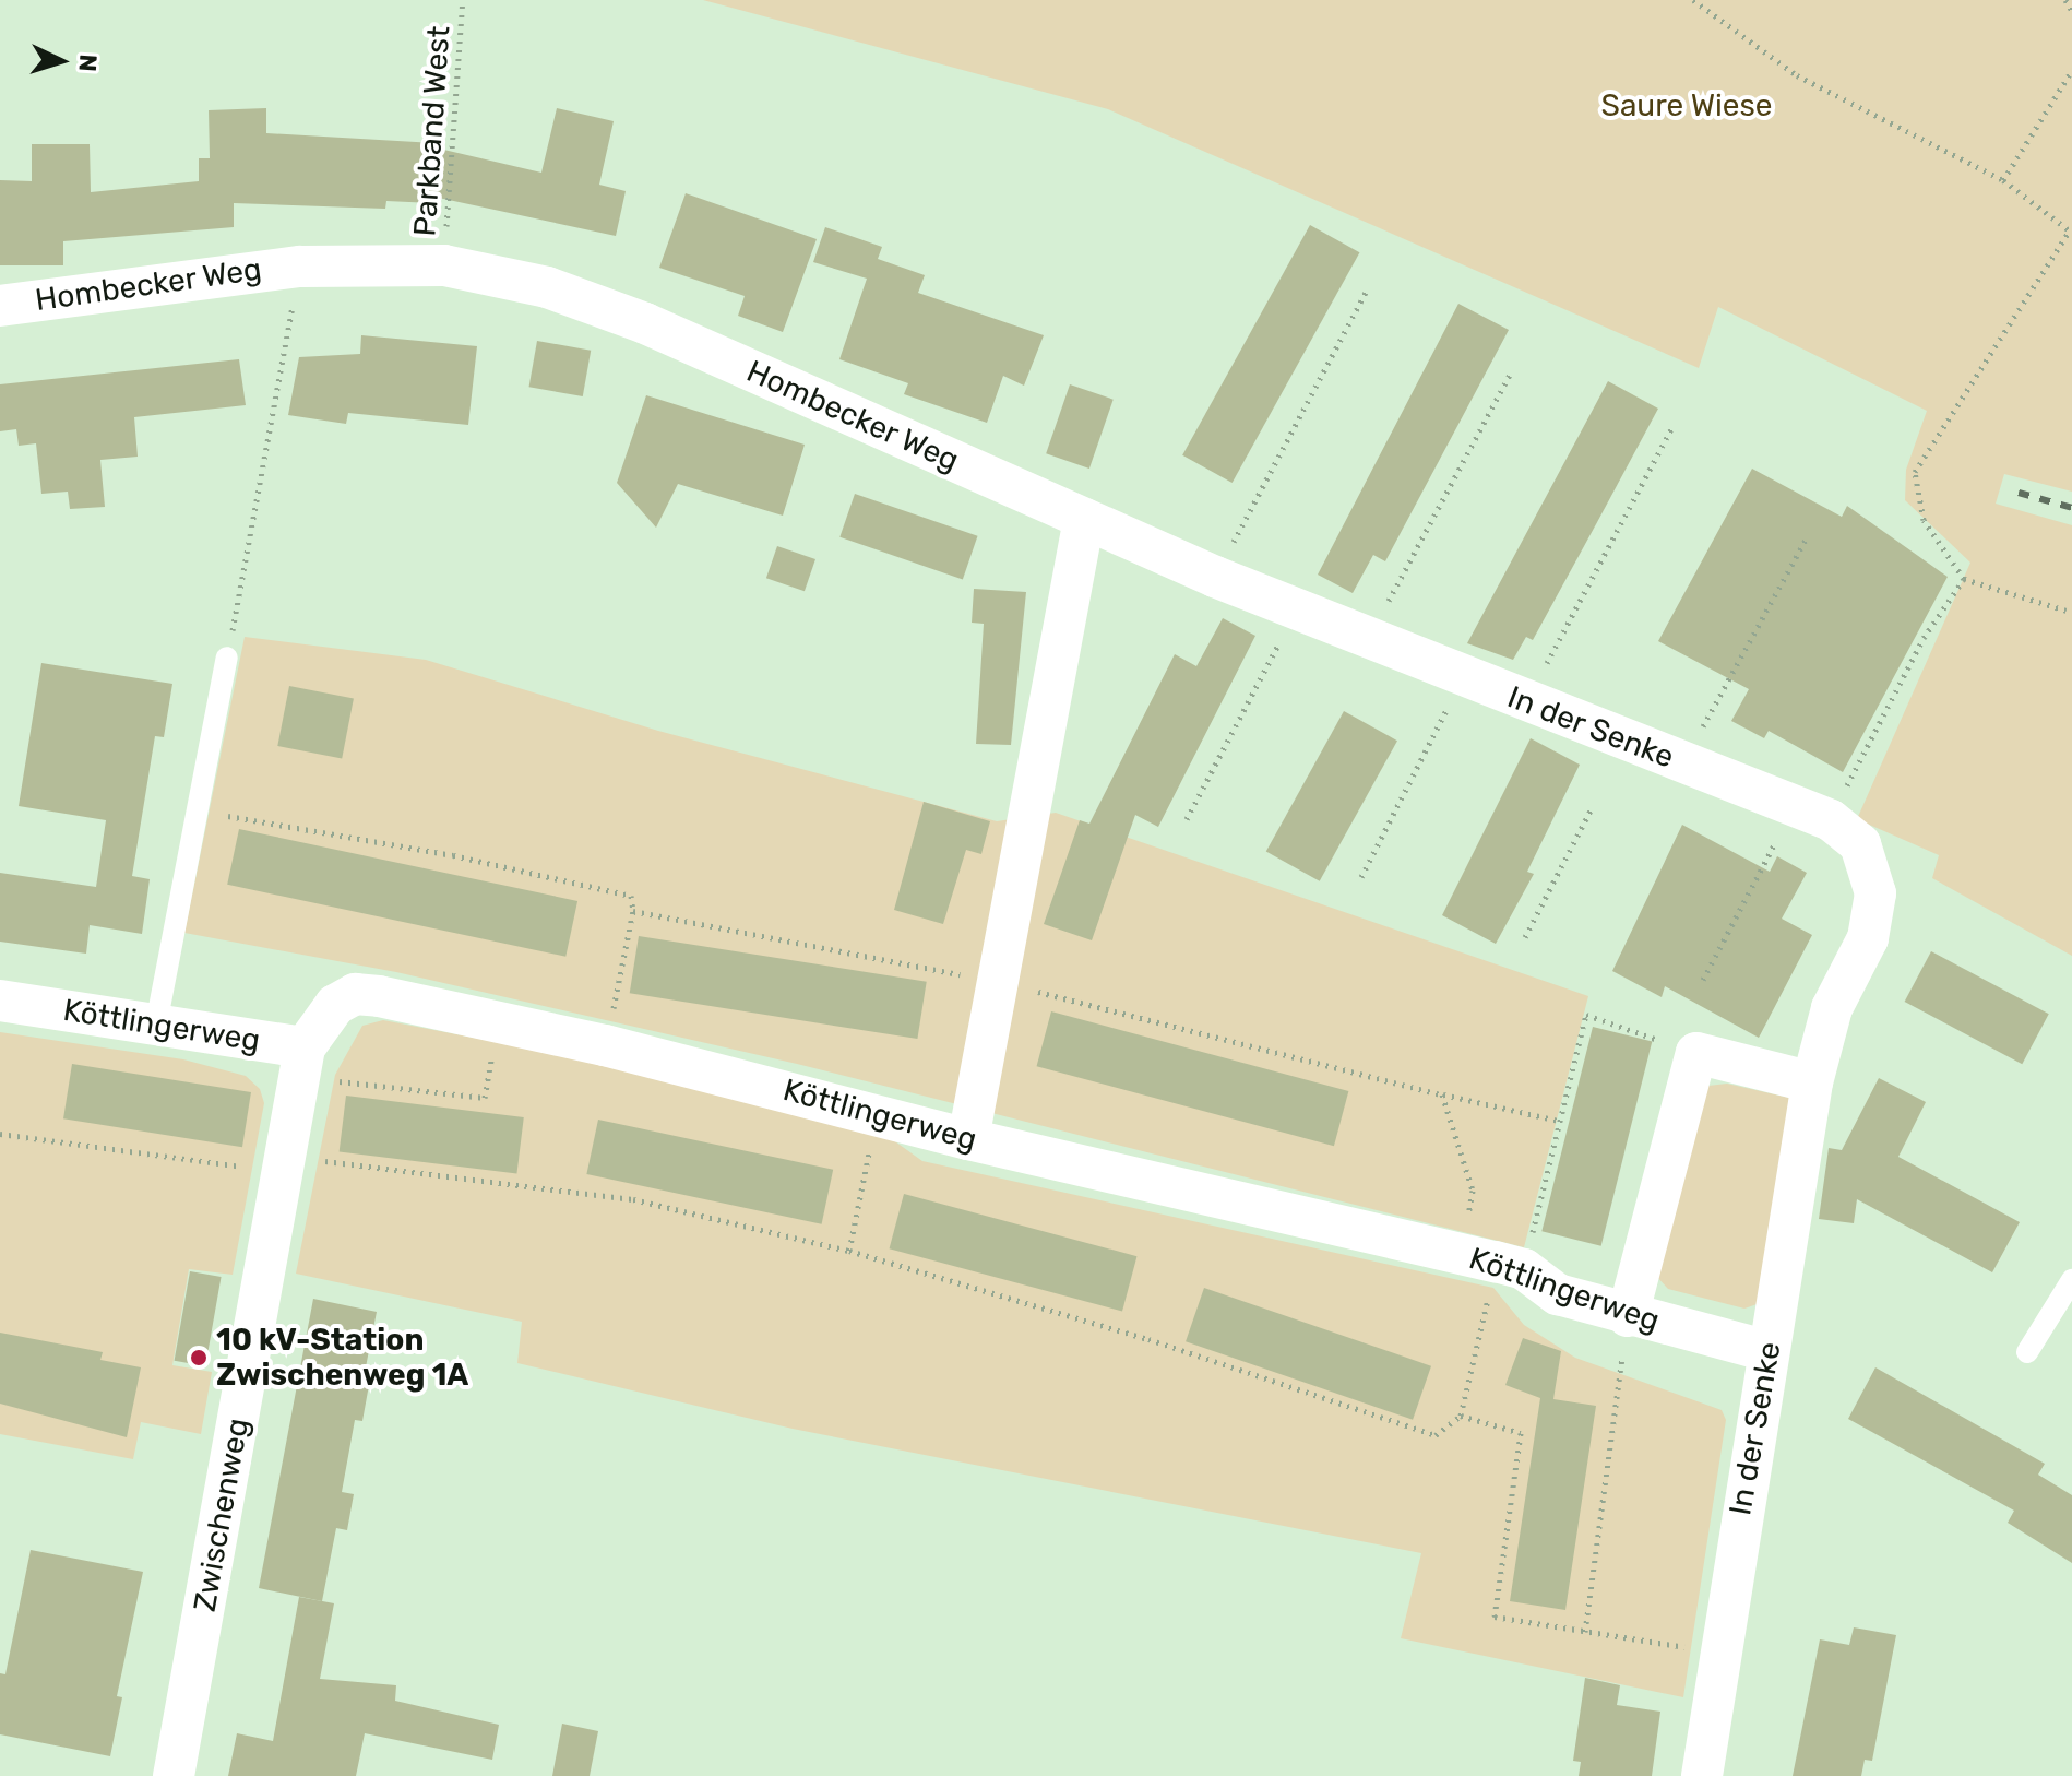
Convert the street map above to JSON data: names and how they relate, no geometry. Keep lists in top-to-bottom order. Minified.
{"streets":{"street":["Hombecker Weg","In der Senke","Köttlingerweg","Zwischenweg"],"path":["Parkband West"]},"crossings":[["Parkband West","Hombecker Weg"],["Hombecker Weg","In der Senke"],["In der Senke","Köttlingerweg"],["Köttlingerweg","Zwischenweg"]],"parks":["Saure Wiese"],"places":["10 kV-Station Zwischenweg 1A"],"north":"right"}
